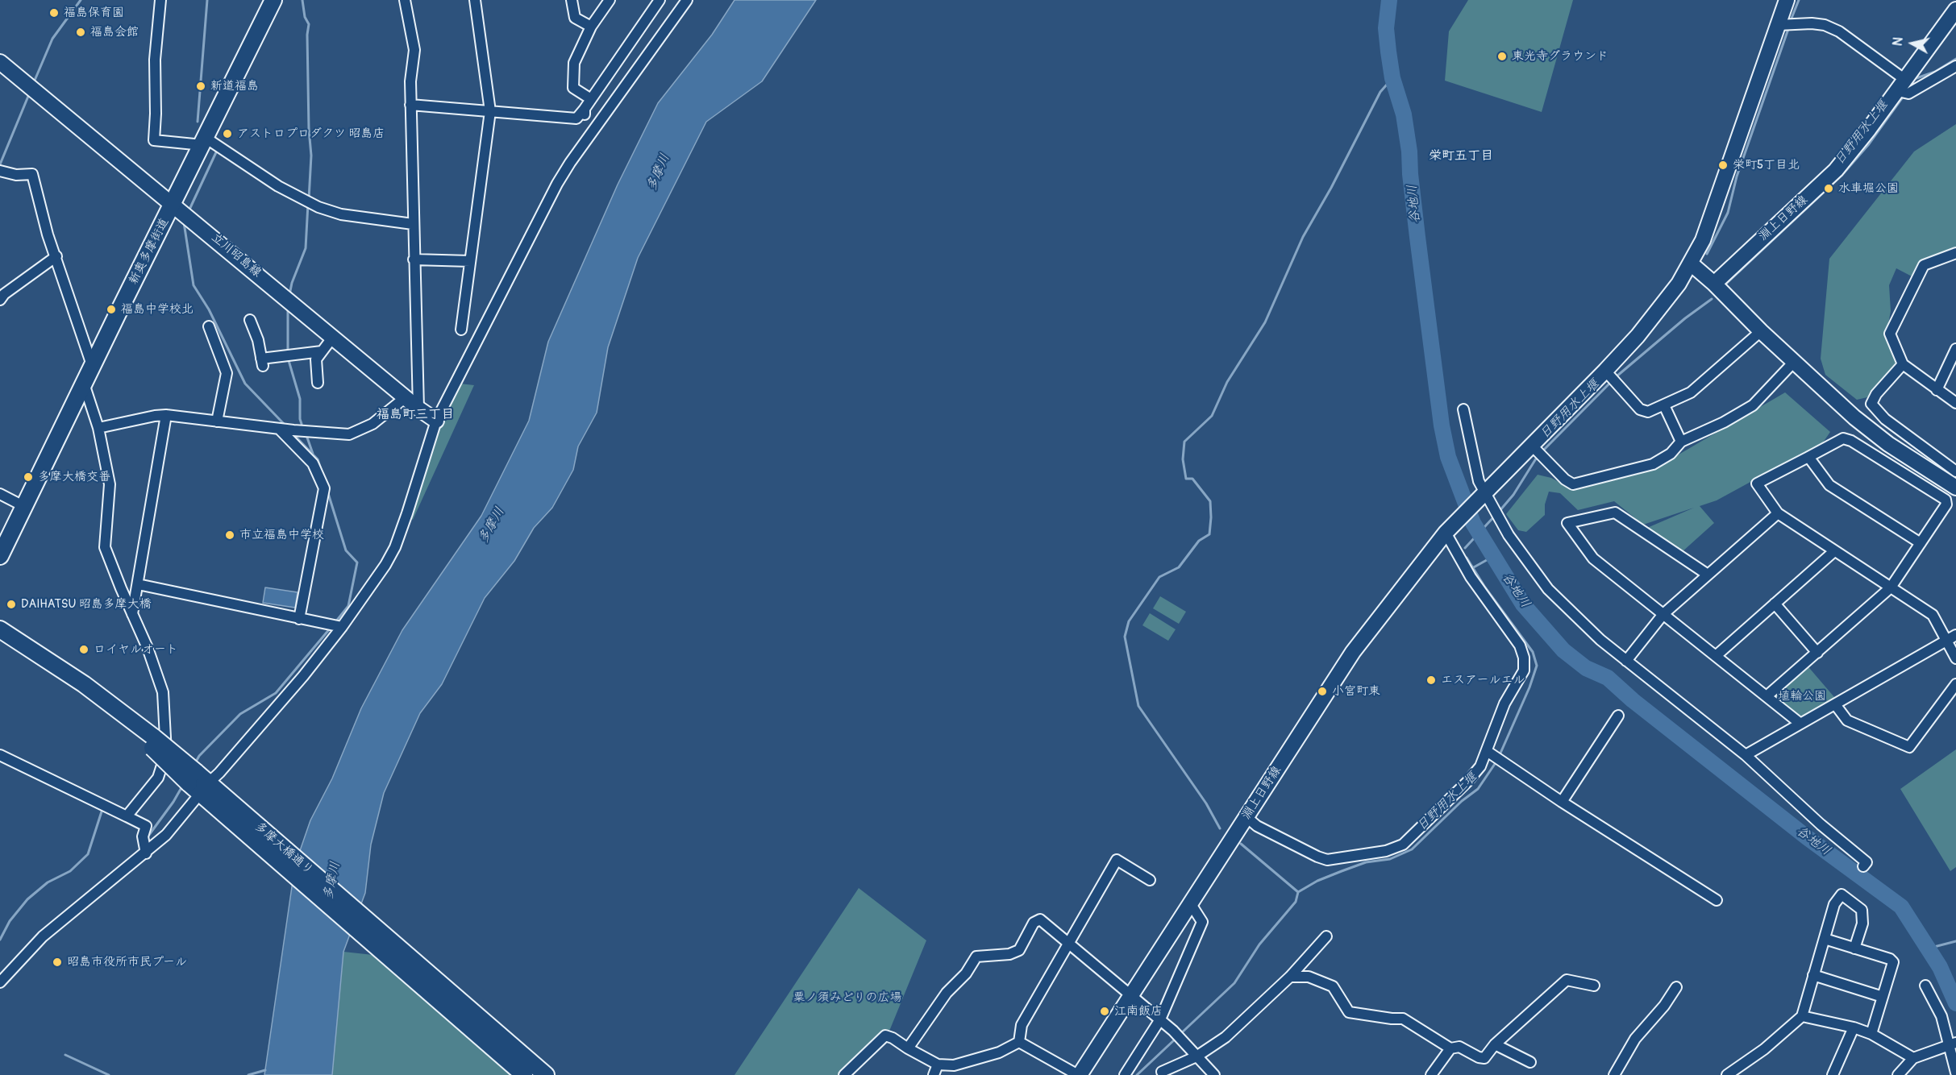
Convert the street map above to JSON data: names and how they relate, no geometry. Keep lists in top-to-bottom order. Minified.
{"streets":{"main road":["淵上日野線","新奥多摩街道","立川昭島線","多摩大橋通り"]},"crossings":[["新奥多摩街道","立川昭島線"]],"districts":["栄町五丁目","福島町三丁目"],"water":["日野用水上堰","多摩川","谷地川"],"parks":["埴輪公園","粟ノ須みどりの広場"],"places":["福島保育園","福島会館","東光寺グラウンド","新道福島","アストロプロダクツ 昭島店","栄町5丁目北","水車堀公園","福島中学校北","多摩大橋交番","市立福島中学校","DAIHATSU 昭島多摩大橋","ロイヤルオート","エスアールエル","小宮町東","昭島市役所市民プール","江南飯店"],"north":"left"}
